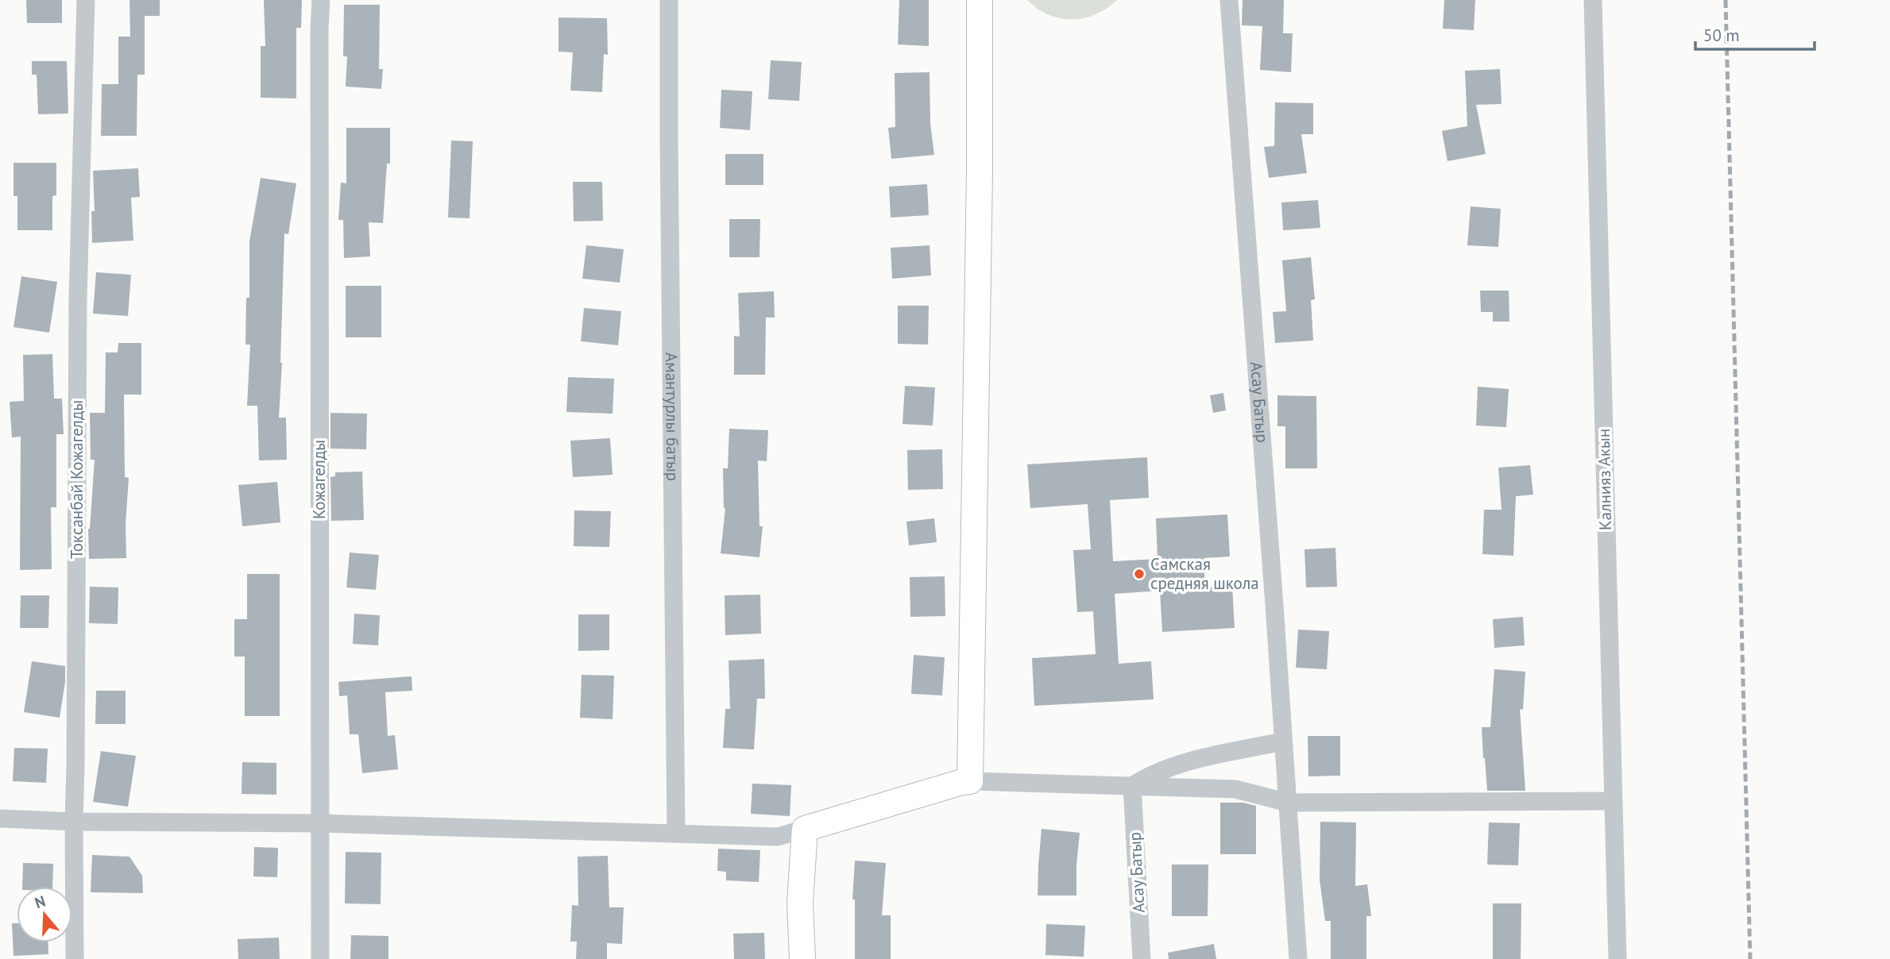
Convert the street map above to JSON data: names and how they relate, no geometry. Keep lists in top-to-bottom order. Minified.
{"streets":{"street":["Асау Батыр","Амантурлы батыр","Токсанбай Кожагелды","Кожагелды","Калнияз Акын"]},"places":["Самская средняя школа"],"scale_bar":"50 m","north":"top"}
